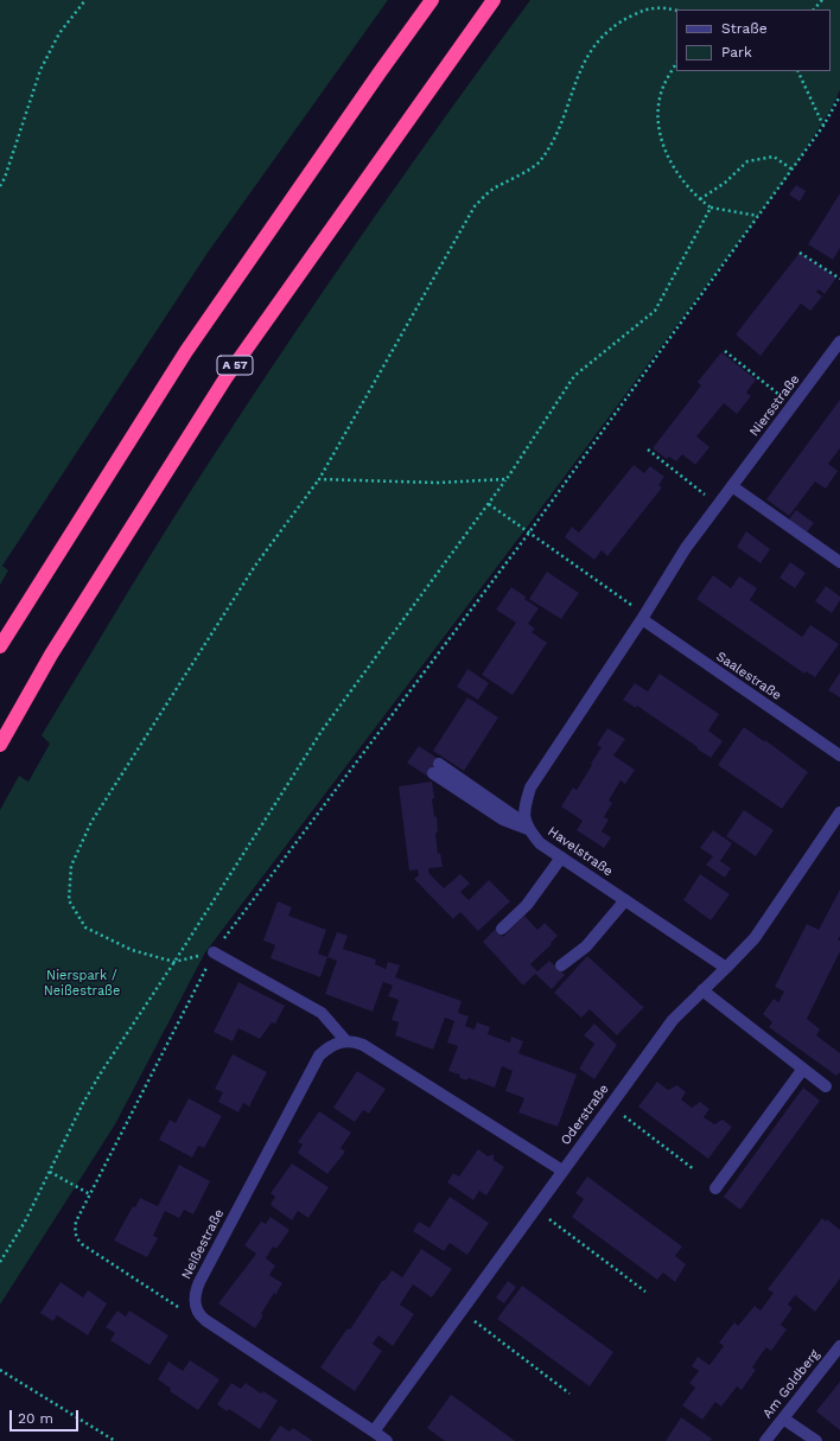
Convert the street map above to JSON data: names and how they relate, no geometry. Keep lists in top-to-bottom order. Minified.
{"streets":{"highway":["A 57"],"street":["Niersstraße","Saalestraße","Havelstraße","Oderstraße","Neißestraße","Am Goldberg"]},"crossings":[["Niersstraße","Saalestraße"],["Havelstraße","Oderstraße"],["Oderstraße","Neißestraße"]],"parks":["Nierspark / Neißestraße"],"legend":["Straße","Park"],"scale_bar":"20 m"}
